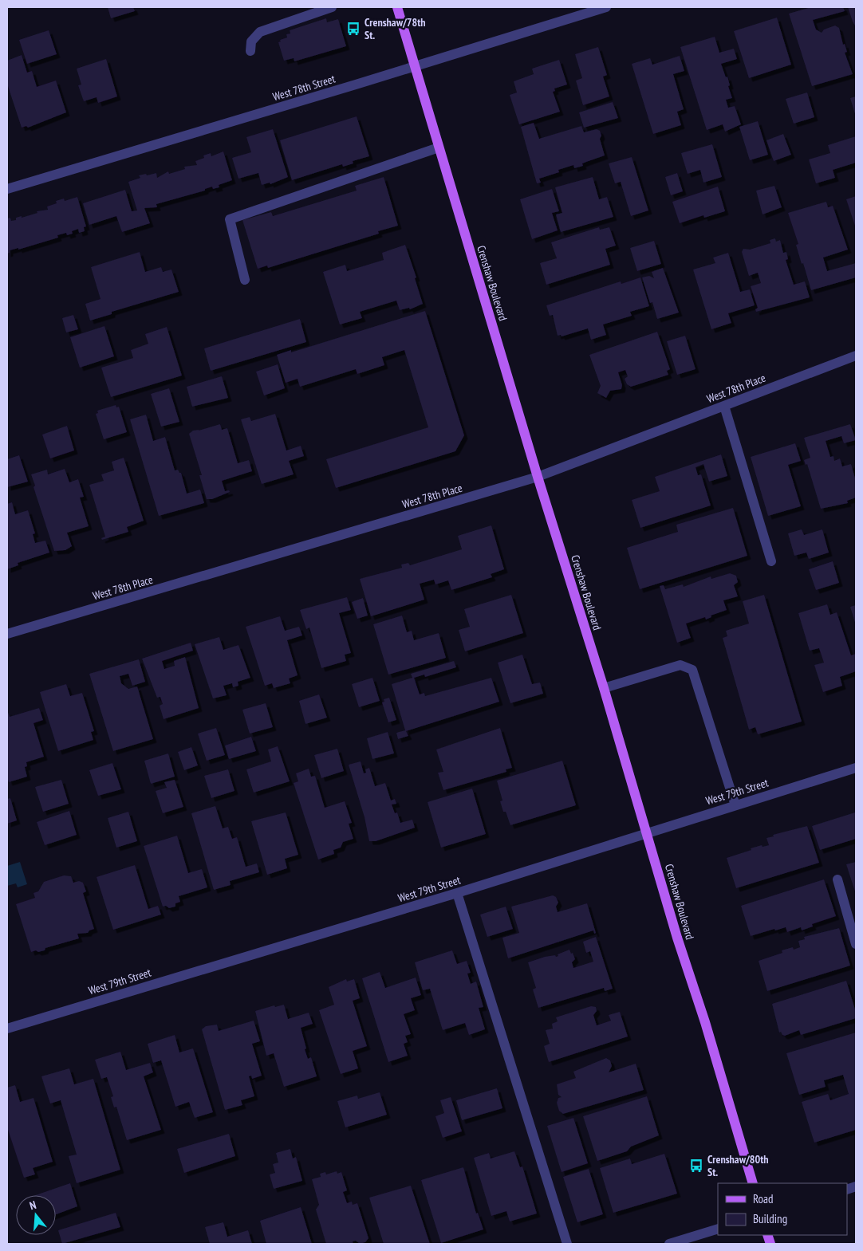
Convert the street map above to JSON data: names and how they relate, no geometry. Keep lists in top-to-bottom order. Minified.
{"streets":{"main road":["Crenshaw Boulevard"],"street":["West 78th Street","West 78th Place","West 79th Street"]},"crossings":[["West 78th Street","Crenshaw Boulevard"],["Crenshaw Boulevard","West 78th Place"],["Crenshaw Boulevard","West 79th Street"]],"places":{"bus stop":["Crenshaw/78th St.","Crenshaw/80th St."]},"legend":["Road","Building"],"north":"top"}
